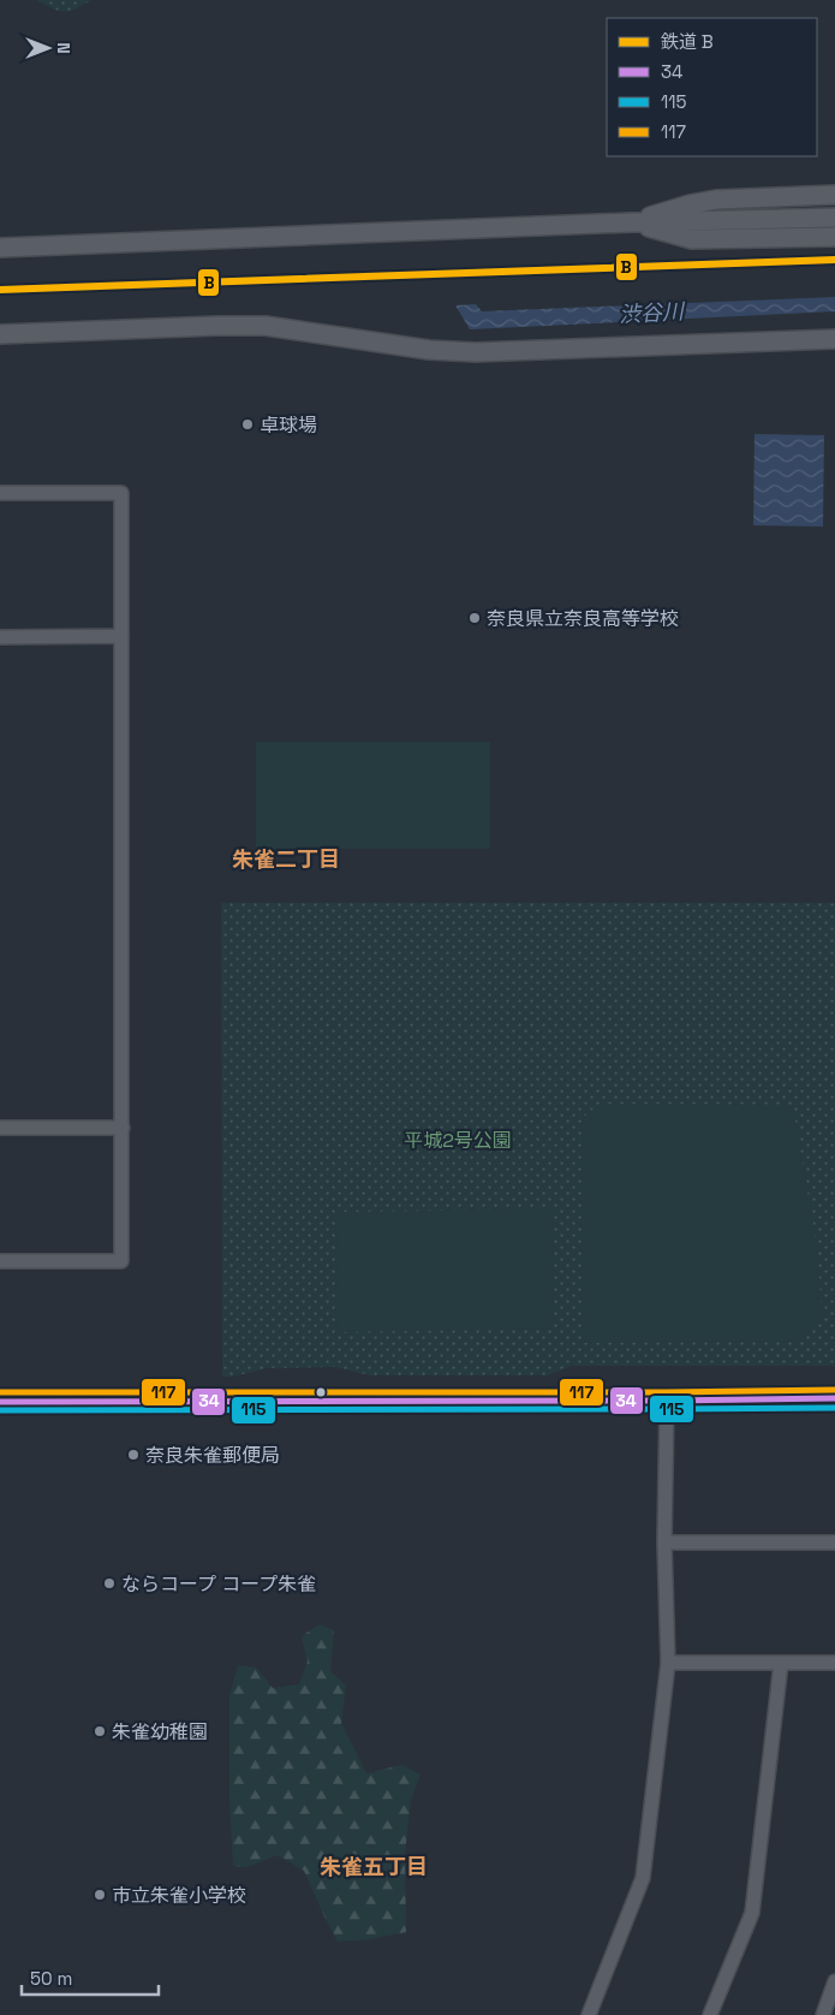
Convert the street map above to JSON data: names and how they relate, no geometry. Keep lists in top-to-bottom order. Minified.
{"districts":["朱雀二丁目","朱雀五丁目"],"water":["渋谷川"],"parks":["平城2号公園"],"places":["卓球場","奈良県立奈良高等学校","奈良朱雀郵便局","ならコープ コープ朱雀","朱雀幼稚園","市立朱雀小学校"],"lines":["rail line B","transit line 117","transit line 34","transit line 115"],"legend":["鉄道 B","34","115","117"],"scale_bar":"50 m","north":"right"}
